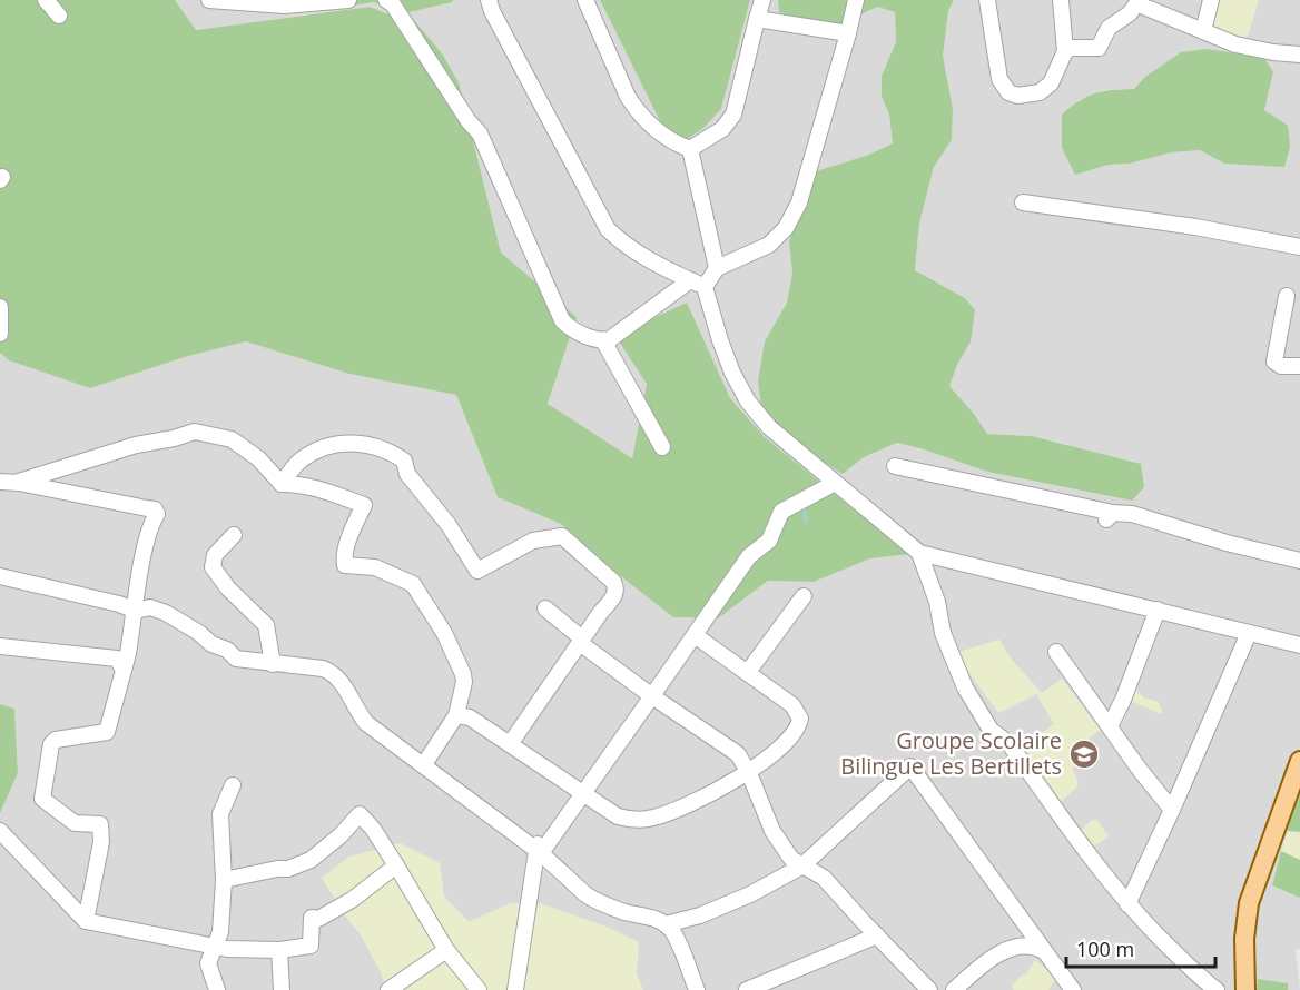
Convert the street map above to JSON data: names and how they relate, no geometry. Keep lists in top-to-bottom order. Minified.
{"places":{"school or university":["Groupe Scolaire Bilingue Les Bertillets"]},"scale_bar":"100 m"}
